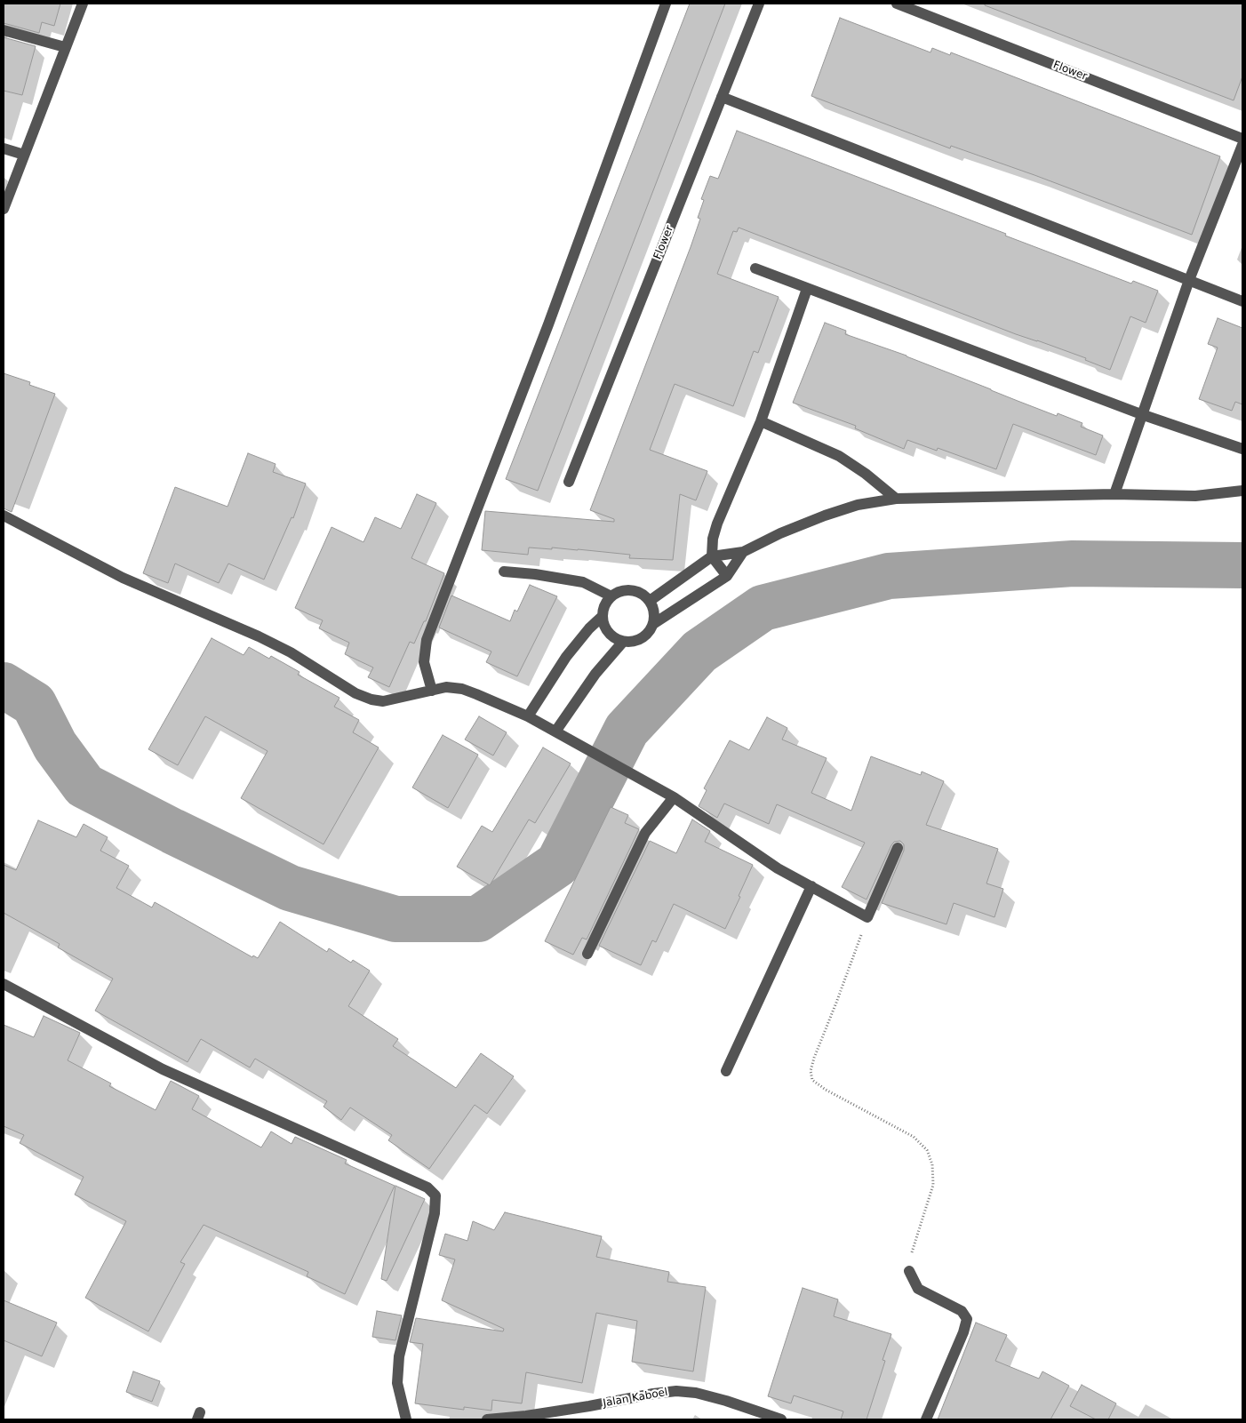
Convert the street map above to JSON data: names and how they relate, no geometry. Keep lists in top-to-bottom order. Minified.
{"streets":{"street":["Flower","Jalan Kaboel"]}}
